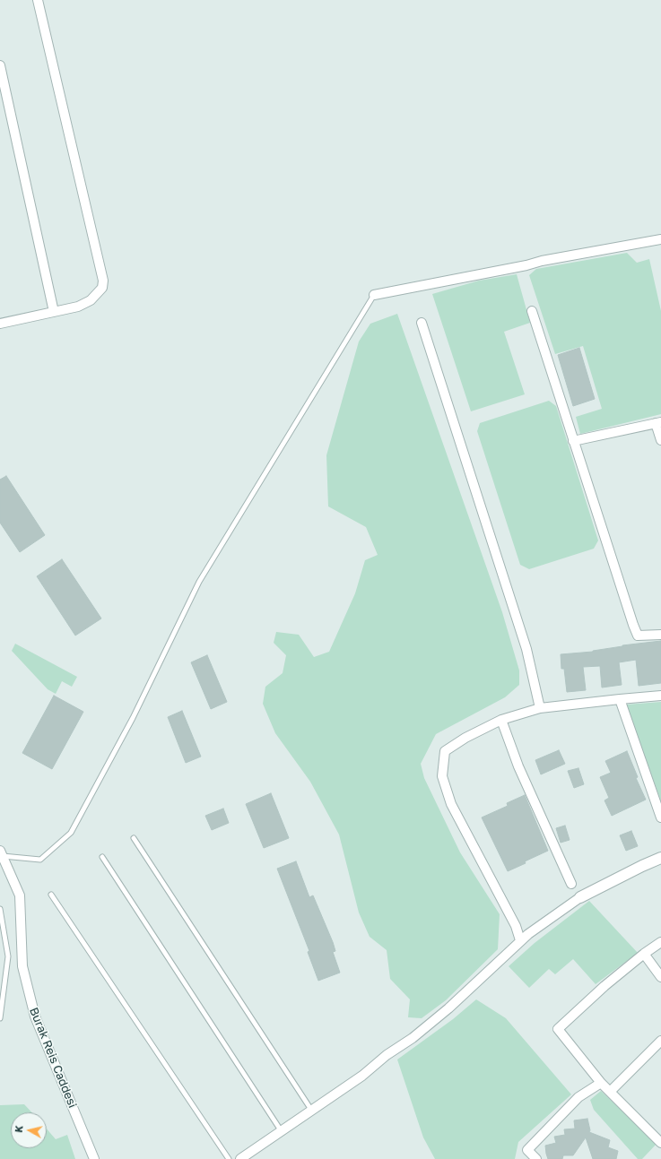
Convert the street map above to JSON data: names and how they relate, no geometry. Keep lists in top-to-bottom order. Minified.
{"streets":{"street":["Burak Reis Caddesi"]},"north":"left"}
